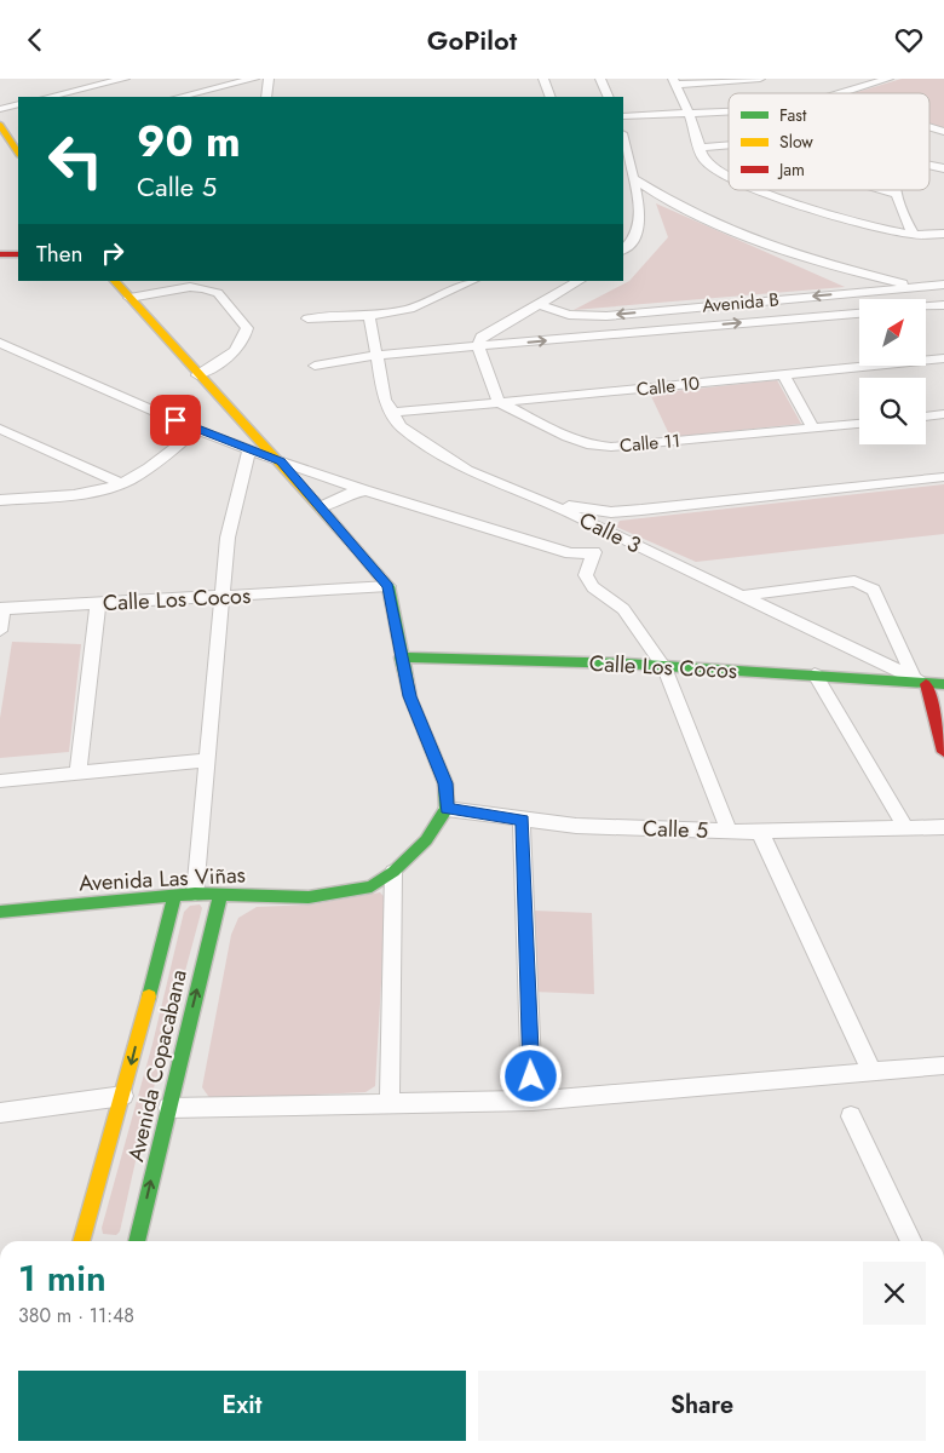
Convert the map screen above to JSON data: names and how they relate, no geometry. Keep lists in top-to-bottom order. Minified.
{"streets":{"street":["Avenida B","Calle 10","Calle 11","Calle 3","Calle Los Cocos","Calle 5","Avenida Las Viñas","Avenida Copacabana"]},"crossings":[["Avenida B","Calle 3"],["Calle 10","Calle 11"],["Calle 10","Calle 3"],["Calle 3","Calle Los Cocos"],["Calle 5","Avenida Las Viñas"],["Avenida Las Viñas","Avenida Copacabana"]],"legend":["Fast","Slow","Jam"],"north":"top right","page":{"header":"GoPilot","turn":["90 m","Calle 5"],"then":"Then","heading":["1 min","380 m · 11:48"],"buttons":["Exit","Share"]}}
